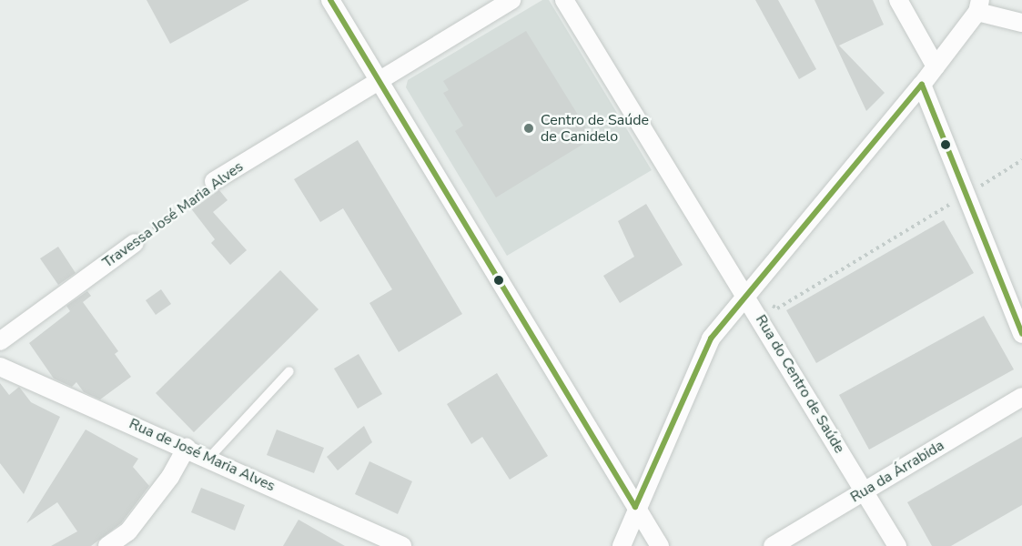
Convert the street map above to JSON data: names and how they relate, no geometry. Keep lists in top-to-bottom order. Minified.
{"streets":{"street":["Travessa José Maria Alves","Rua do Centro de Saúde","Rua de José Maria Alves","Rua da Árrabida"]},"crossings":[["Rua do Centro de Saúde","Rua da Árrabida"]],"places":["Centro de Saúde de Canidelo"]}
